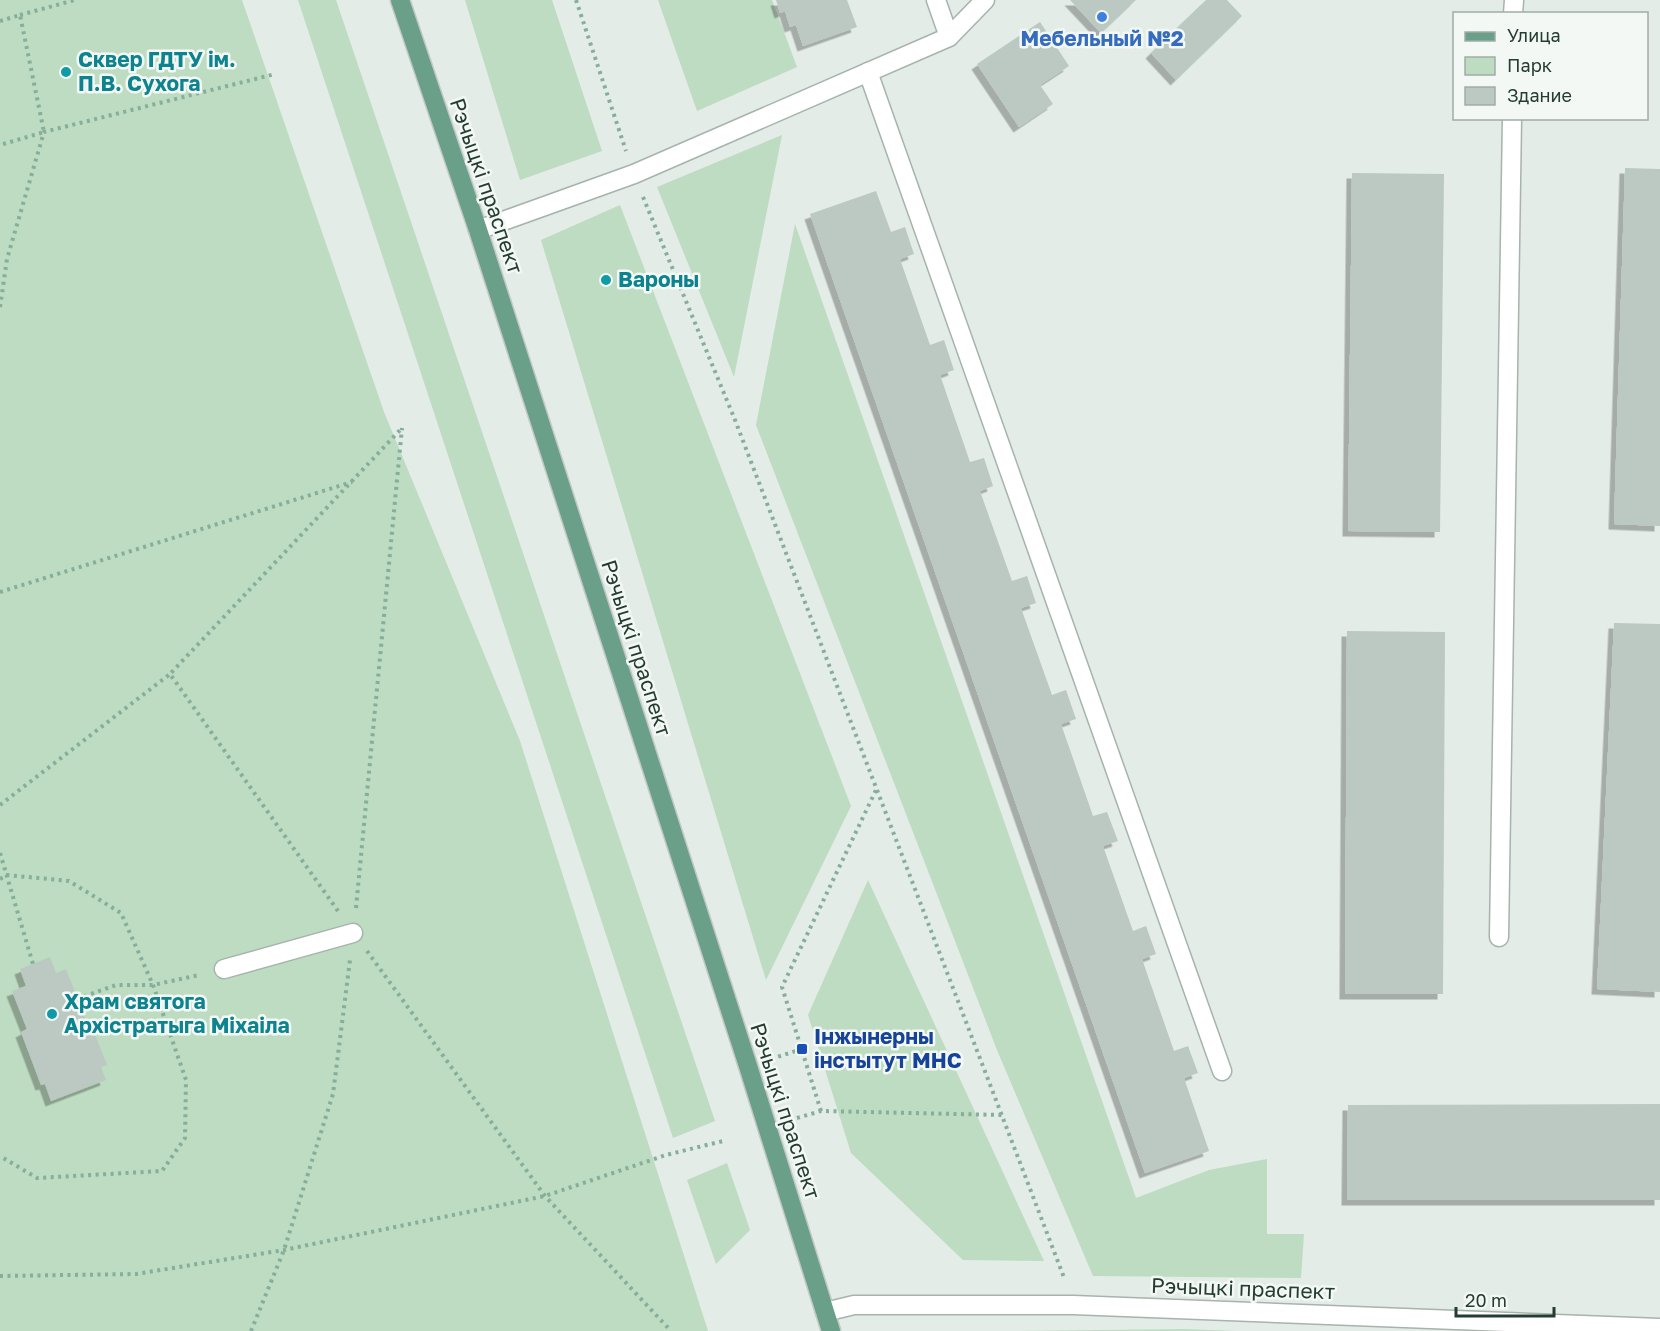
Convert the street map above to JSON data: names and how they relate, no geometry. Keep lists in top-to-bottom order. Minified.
{"streets":{"main road":["Рэчыцкі праспект"]},"places":{"other":["Мебельный №2","Сквер ГДТУ ім. П.В. Сухога","Вароны","Храм святога Архістратыга Міхаіла"],"transit":["Інжынерны інстытут МНС"]},"legend":["Улица","Парк","Здание"],"scale_bar":"20 m"}
